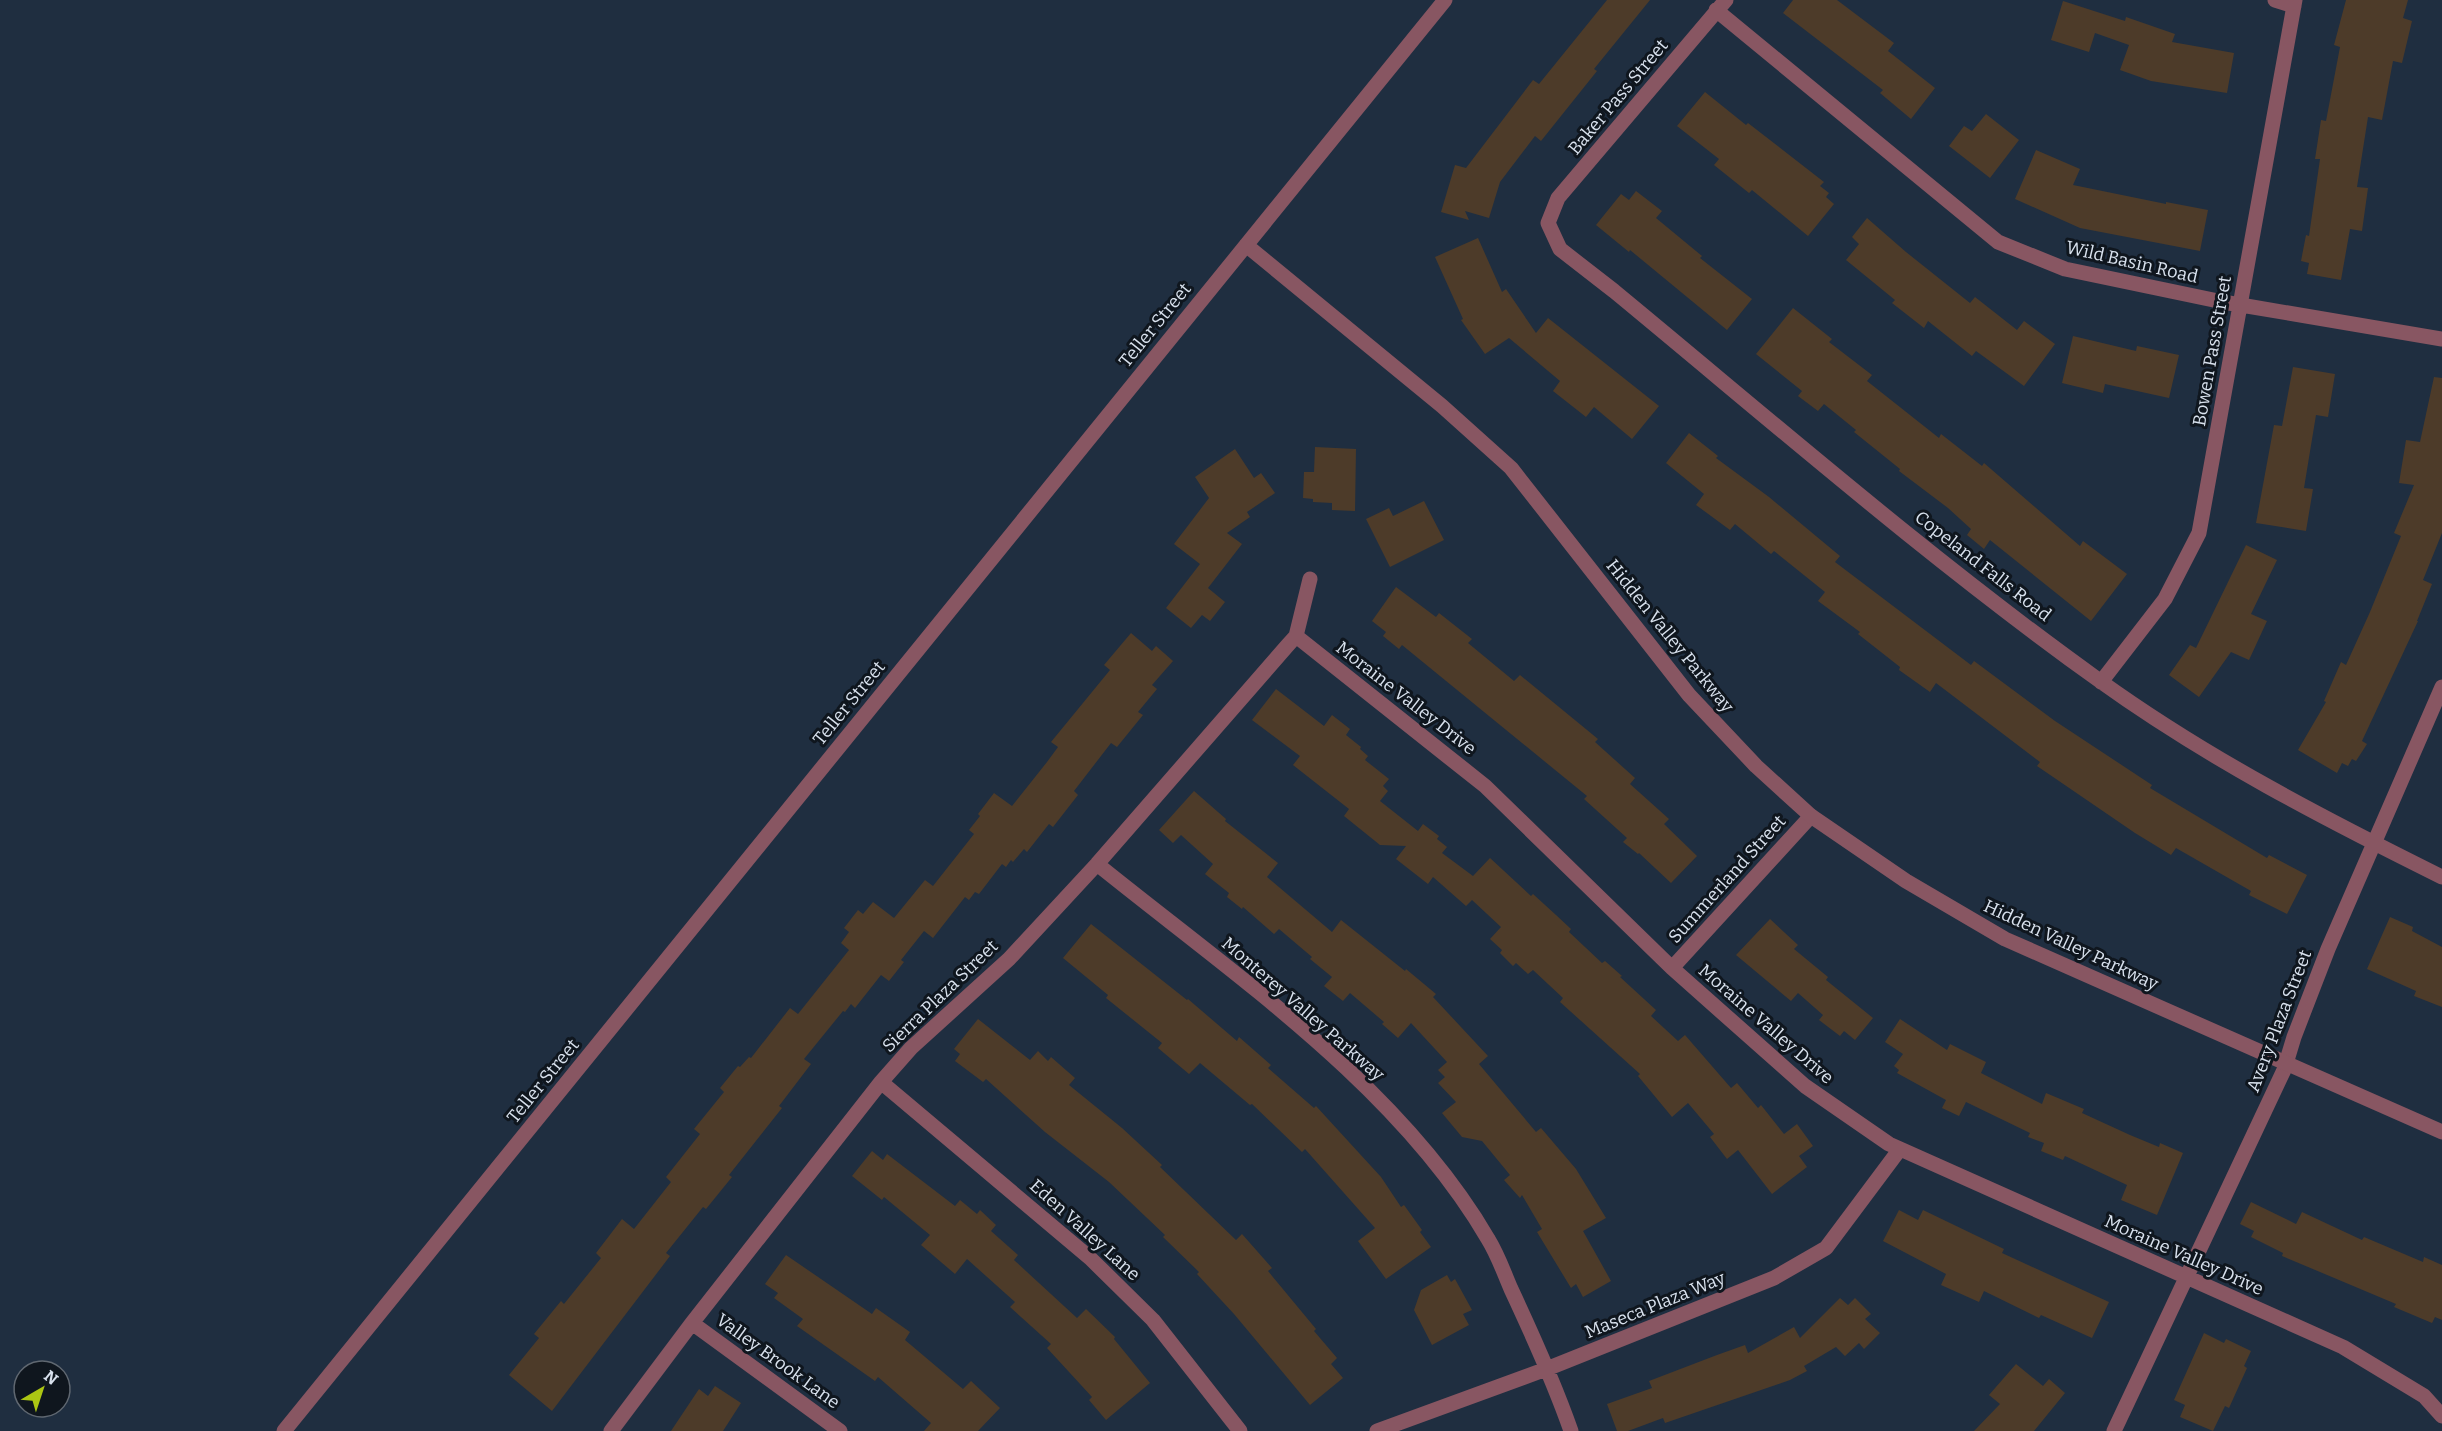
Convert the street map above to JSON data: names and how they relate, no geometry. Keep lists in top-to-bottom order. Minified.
{"streets":{"street":["Baker Pass Street","Wild Basin Road","Teller Street","Bowen Pass Street","Copeland Falls Road","Hidden Valley Parkway","Moraine Valley Drive","Summerland Street","Sierra Plaza Street","Monterey Valley Parkway","Avery Plaza Street","Eden Valley Lane","Maseca Plaza Way","Valley Brook Lane"]},"crossings":[["Baker Pass Street","Wild Basin Road"],["Baker Pass Street","Copeland Falls Road"],["Wild Basin Road","Bowen Pass Street"],["Teller Street","Hidden Valley Parkway"],["Bowen Pass Street","Copeland Falls Road"],["Copeland Falls Road","Avery Plaza Street"],["Hidden Valley Parkway","Summerland Street"],["Hidden Valley Parkway","Avery Plaza Street"],["Moraine Valley Drive","Summerland Street"],["Moraine Valley Drive","Sierra Plaza Street"],["Moraine Valley Drive","Avery Plaza Street"],["Moraine Valley Drive","Maseca Plaza Way"],["Sierra Plaza Street","Monterey Valley Parkway"],["Sierra Plaza Street","Eden Valley Lane"],["Sierra Plaza Street","Valley Brook Lane"],["Monterey Valley Parkway","Maseca Plaza Way"]],"north":"top right"}
